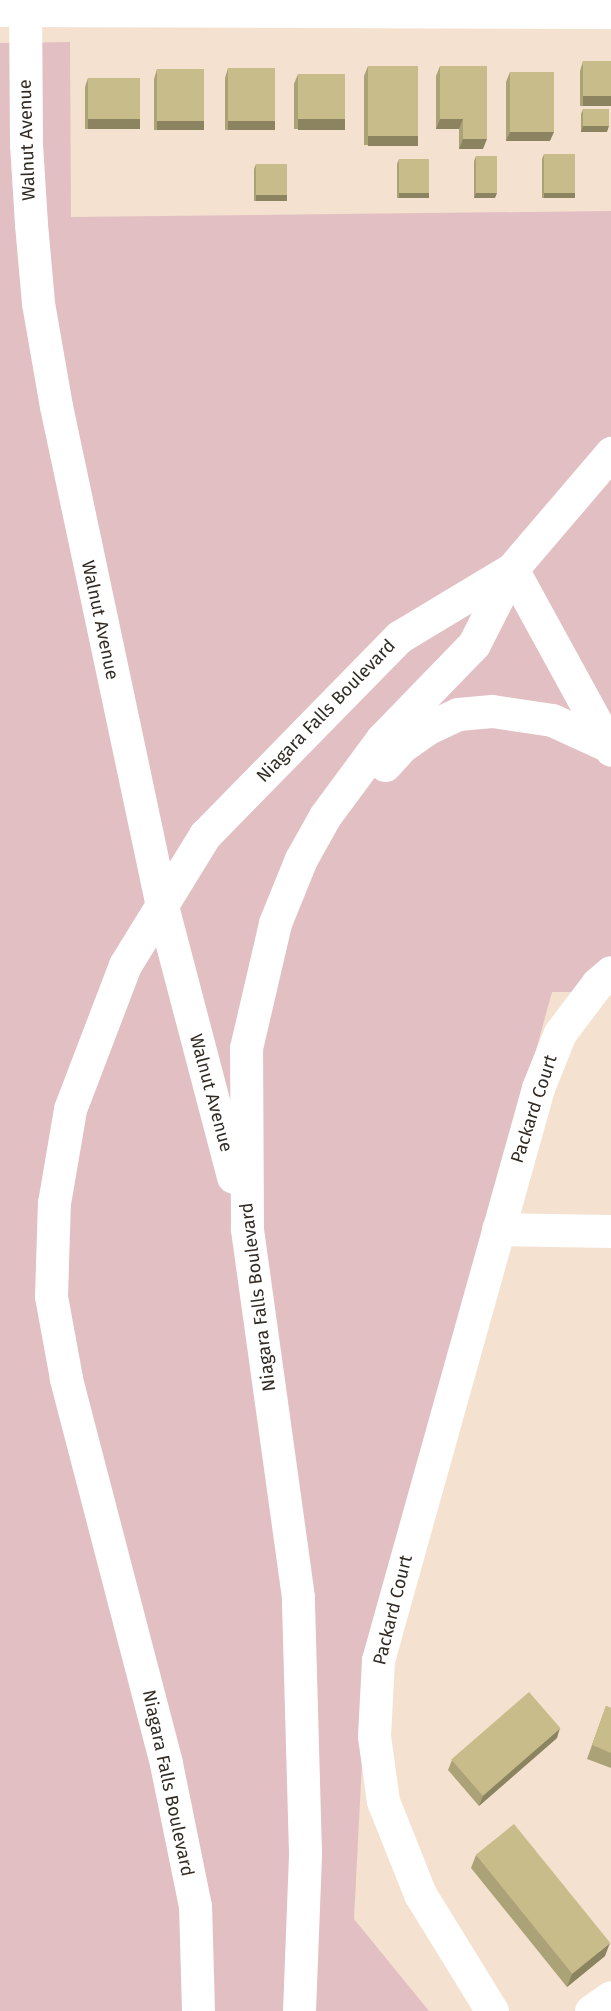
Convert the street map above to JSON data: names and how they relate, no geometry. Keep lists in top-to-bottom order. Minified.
{"streets":{"main road":["Walnut Avenue","Niagara Falls Boulevard","Packard Court"]},"crossings":[["Walnut Avenue","Niagara Falls Boulevard"]]}
